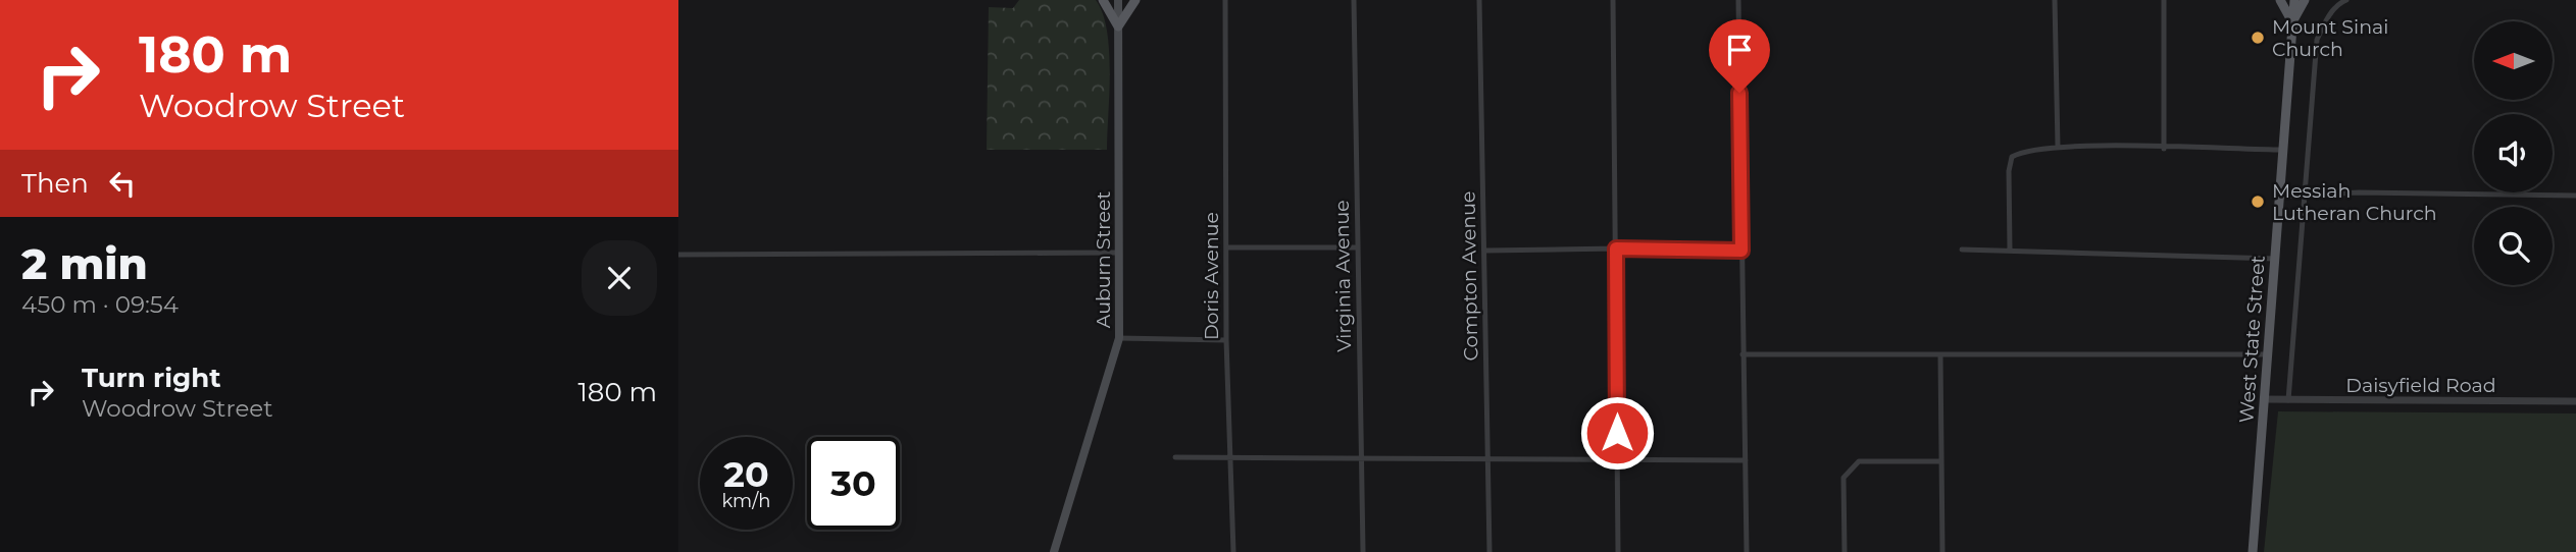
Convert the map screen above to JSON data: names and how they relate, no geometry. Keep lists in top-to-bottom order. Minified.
{"streets":{"main road":["Auburn Street","West State Street"],"street":["Doris Avenue","Virginia Avenue","Compton Avenue","Daisyfield Road"]},"crossings":[["West State Street","Daisyfield Road"]],"places":["Mount Sinai Church","Messiah Lutheran Church"],"north":"left","page":{"turn":["180 m","Woodrow Street"],"then":"Then","heading":["2 min","450 m · 09:54"],"list":[{"name":"Turn right","note":"Woodrow Street","value":"180 m"}],"speed":"20 km/h","limit":"30"}}
